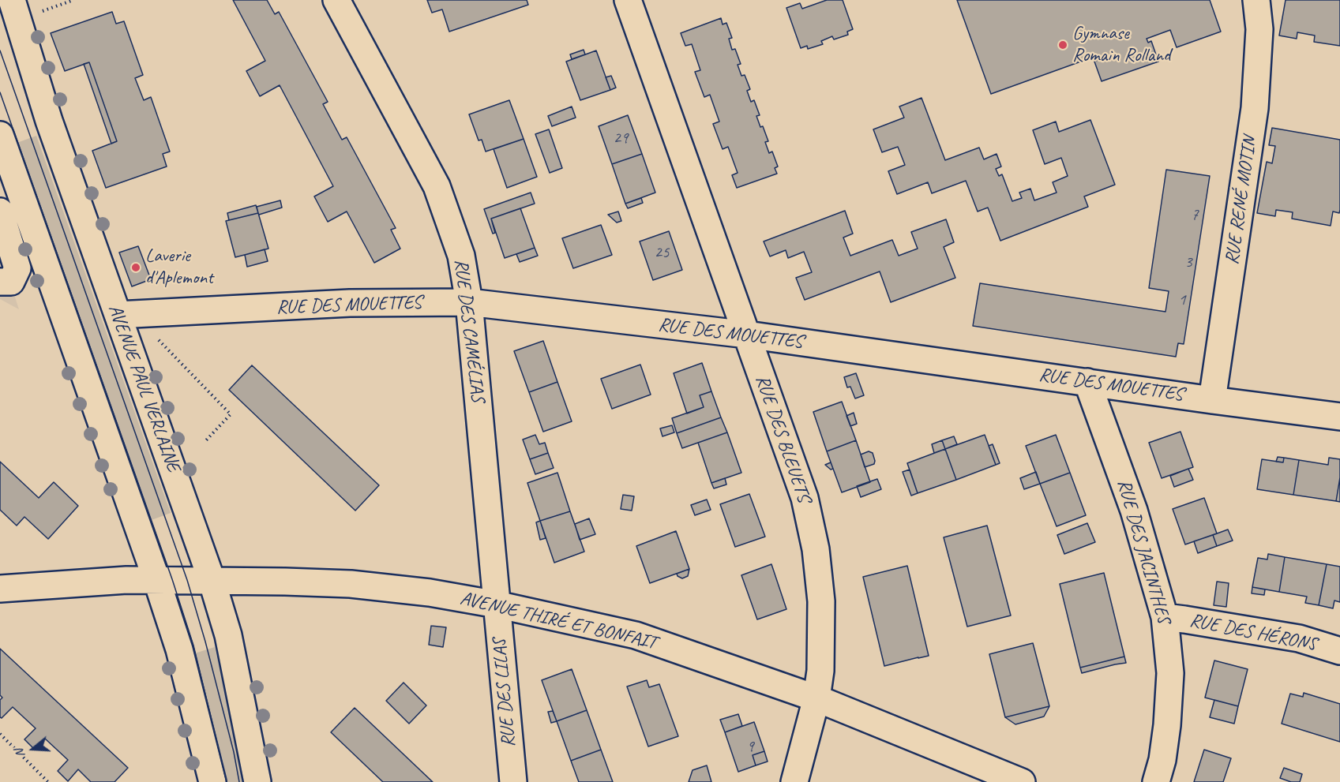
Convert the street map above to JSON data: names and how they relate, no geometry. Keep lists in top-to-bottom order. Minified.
{"streets":{"street":["RUE RENÉ MOTIN","RUE DES MOUETTES","RUE DES CAMÉLIAS","AVENUE PAUL VERLAINE","RUE DES BLEUETS","RUE DES JACINTHES","AVENUE THIRÉ ET BONFAIT","RUE DES HÉRONS","RUE DES LILAS"]},"crossings":[["RUE RENÉ MOTIN","RUE DES MOUETTES"],["RUE DES MOUETTES","RUE DES CAMÉLIAS"],["RUE DES MOUETTES","AVENUE PAUL VERLAINE"],["RUE DES MOUETTES","RUE DES BLEUETS"],["RUE DES MOUETTES","RUE DES JACINTHES"],["RUE DES CAMÉLIAS","AVENUE THIRÉ ET BONFAIT"],["RUE DES CAMÉLIAS","RUE DES LILAS"],["AVENUE PAUL VERLAINE","AVENUE THIRÉ ET BONFAIT"],["RUE DES BLEUETS","AVENUE THIRÉ ET BONFAIT"],["RUE DES JACINTHES","RUE DES HÉRONS"],["AVENUE THIRÉ ET BONFAIT","RUE DES LILAS"]],"places":["Gymnase Romain Rolland","Laverie d'Aplemont"],"house_numbers":["29","7","25","3","1","9"],"north":"left"}
